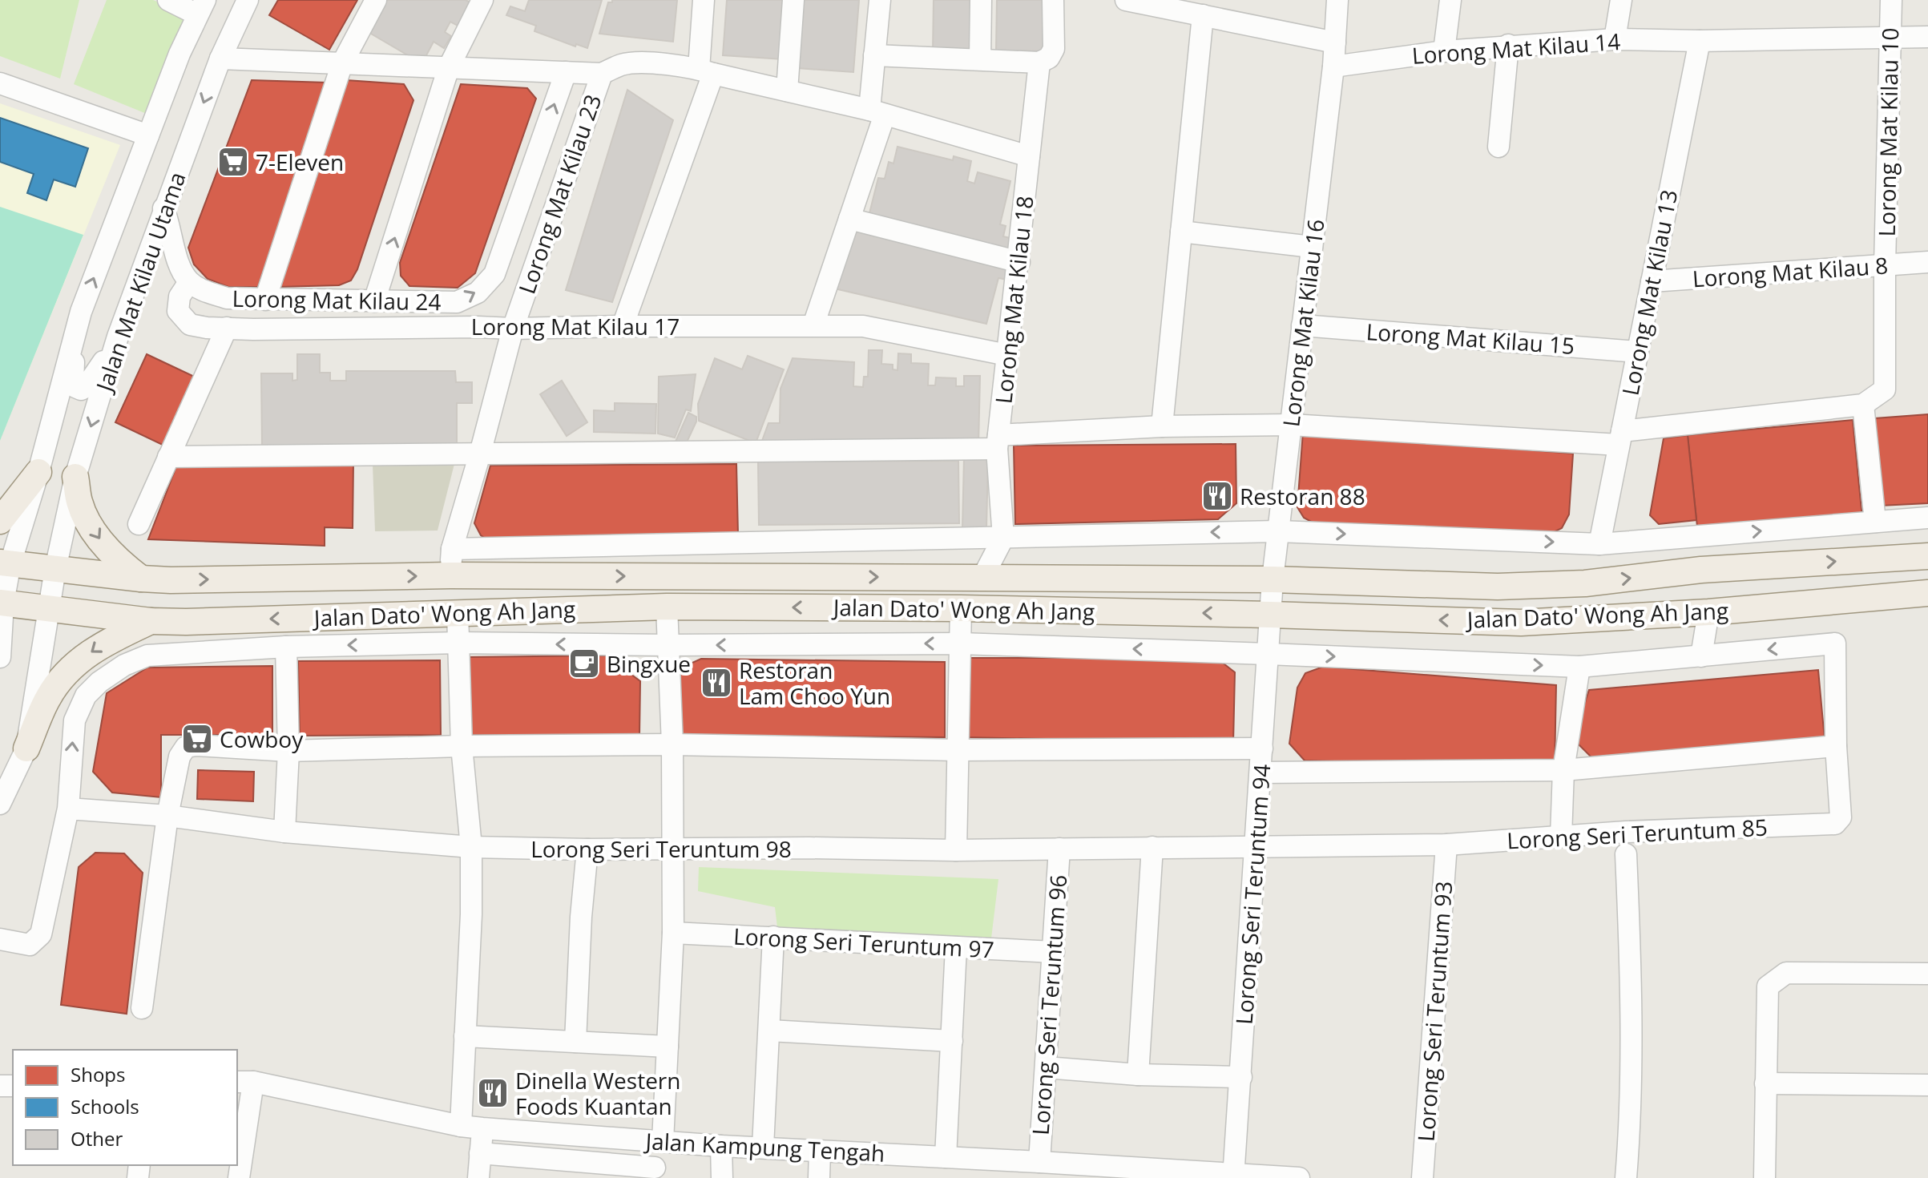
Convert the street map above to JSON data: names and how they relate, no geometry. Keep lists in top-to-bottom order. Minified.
{"streets":{"main road":["Jalan Dato' Wong Ah Jang"],"street":["Lorong Mat Kilau 14","Lorong Mat Kilau 10","Lorong Mat Kilau 23","Lorong Mat Kilau 8","Jalan Mat Kilau Utama","Lorong Mat Kilau 13","Lorong Mat Kilau 24","Lorong Mat Kilau 18","Lorong Mat Kilau 16","Lorong Mat Kilau 17","Lorong Mat Kilau 15","Lorong Seri Teruntum 85","Lorong Seri Teruntum 98","Lorong Seri Teruntum 94","Lorong Seri Teruntum 97","Lorong Seri Teruntum 96","Lorong Seri Teruntum 93","Jalan Kampung Tengah"]},"crossings":[["Lorong Mat Kilau 14","Lorong Mat Kilau 10"],["Lorong Mat Kilau 14","Lorong Mat Kilau 13"],["Lorong Mat Kilau 14","Lorong Mat Kilau 16"],["Lorong Mat Kilau 10","Lorong Mat Kilau 8"],["Lorong Mat Kilau 23","Lorong Mat Kilau 17"],["Lorong Mat Kilau 23","Jalan Dato' Wong Ah Jang"],["Lorong Mat Kilau 8","Lorong Mat Kilau 13"],["Jalan Mat Kilau Utama","Jalan Dato' Wong Ah Jang"],["Lorong Mat Kilau 13","Lorong Mat Kilau 15"],["Lorong Mat Kilau 24","Lorong Mat Kilau 17"],["Lorong Mat Kilau 18","Lorong Mat Kilau 17"],["Lorong Mat Kilau 16","Lorong Mat Kilau 15"],["Lorong Mat Kilau 16","Jalan Dato' Wong Ah Jang"],["Lorong Mat Kilau 16","Lorong Seri Teruntum 94"],["Jalan Dato' Wong Ah Jang","Lorong Seri Teruntum 94"],["Lorong Seri Teruntum 85","Lorong Seri Teruntum 98"],["Lorong Seri Teruntum 85","Lorong Seri Teruntum 94"],["Lorong Seri Teruntum 85","Lorong Seri Teruntum 93"],["Lorong Seri Teruntum 98","Lorong Seri Teruntum 94"],["Lorong Seri Teruntum 98","Lorong Seri Teruntum 96"],["Lorong Seri Teruntum 94","Jalan Kampung Tengah"],["Lorong Seri Teruntum 97","Lorong Seri Teruntum 96"],["Lorong Seri Teruntum 96","Jalan Kampung Tengah"]],"places":{"supermarket":["7-Eleven","Cowboy"],"restaurant":["Restoran 88","Restoran Lam Choo Yun","Dinella Western Foods Kuantan"],"cafe":["Bingxue"]},"legend":["Shops","Schools","Other"]}
